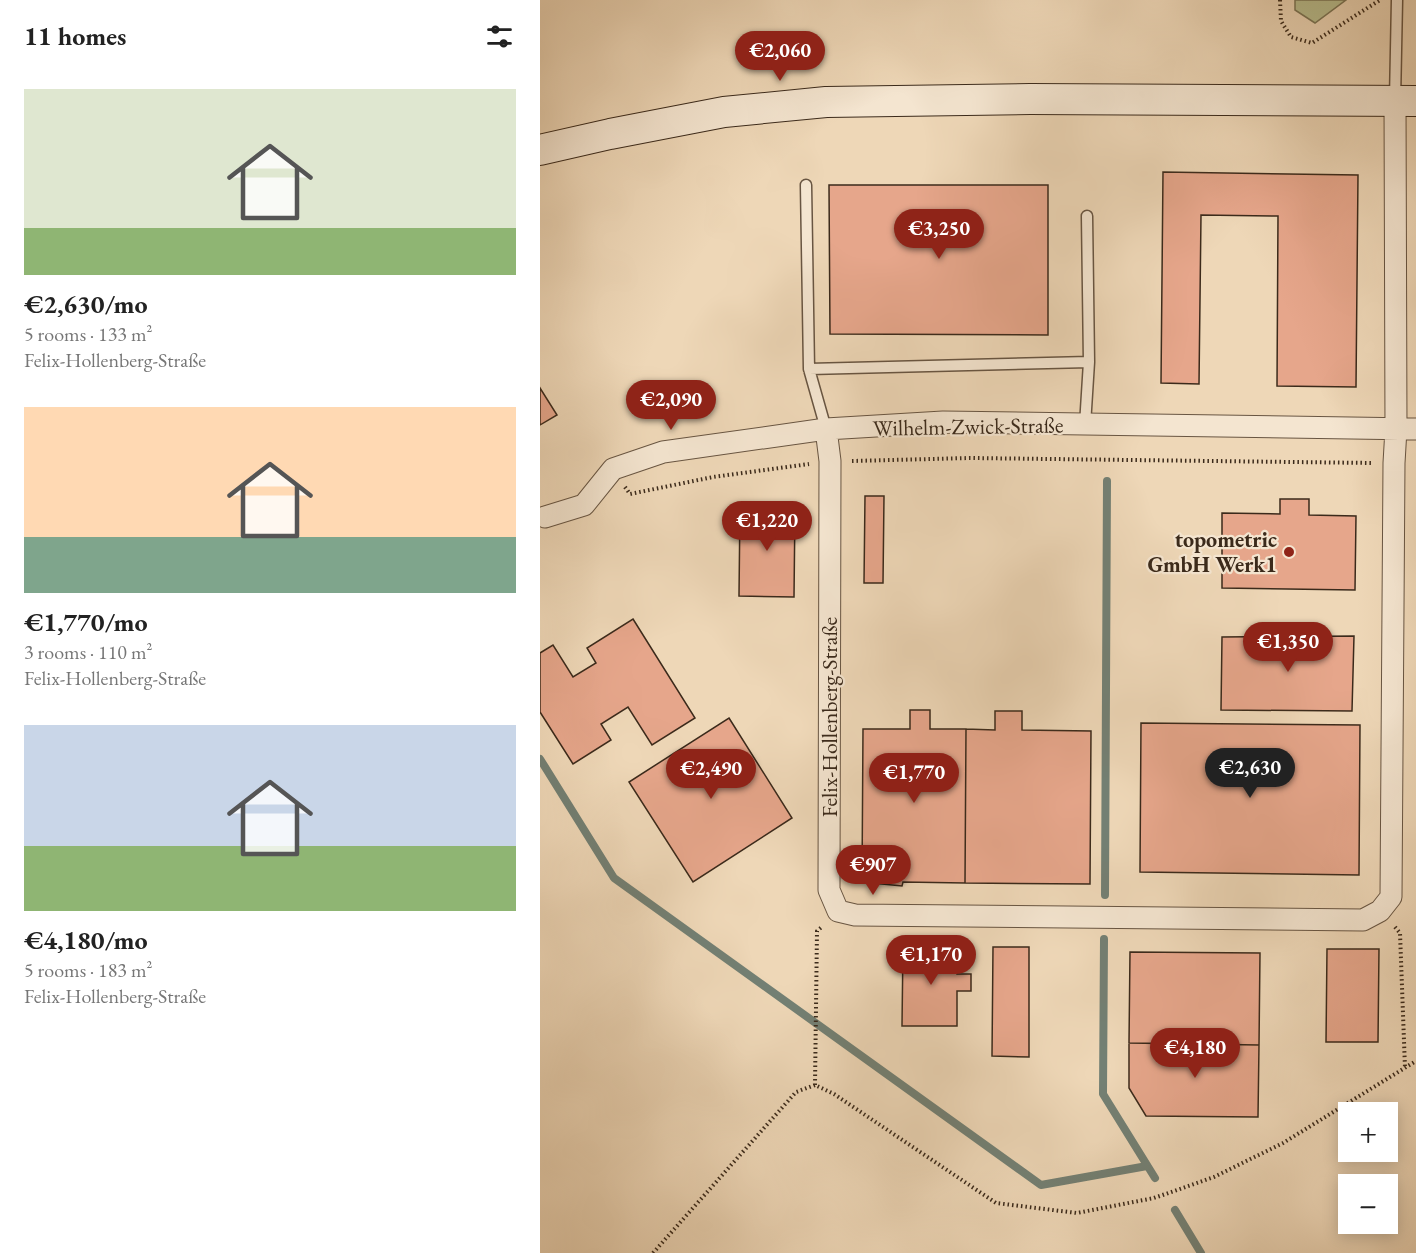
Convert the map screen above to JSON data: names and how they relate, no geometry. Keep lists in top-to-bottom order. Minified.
{"streets":{"street":["Wilhelm-Zwick-Straße","Felix-Hollenberg-Straße"]},"crossings":[["Wilhelm-Zwick-Straße","Felix-Hollenberg-Straße"]],"places":["topometric GmbH Werk1"],"page":{"heading":"11 homes","price":["€2,060","€3,250","€2,090","€1,220","€1,350","€2,630","€2,490","€1,770","€907","€1,170","€4,180"],"list":[{"name":"€2,630/mo","note":"5 rooms · 133 m² · Felix-Hollenberg-Straße"},{"name":"€1,770/mo","note":"3 rooms · 110 m² · Felix-Hollenberg-Straße"},{"name":"€4,180/mo","note":"5 rooms · 183 m² · Felix-Hollenberg-Straße"}],"map_buttons":["+","−"]}}
